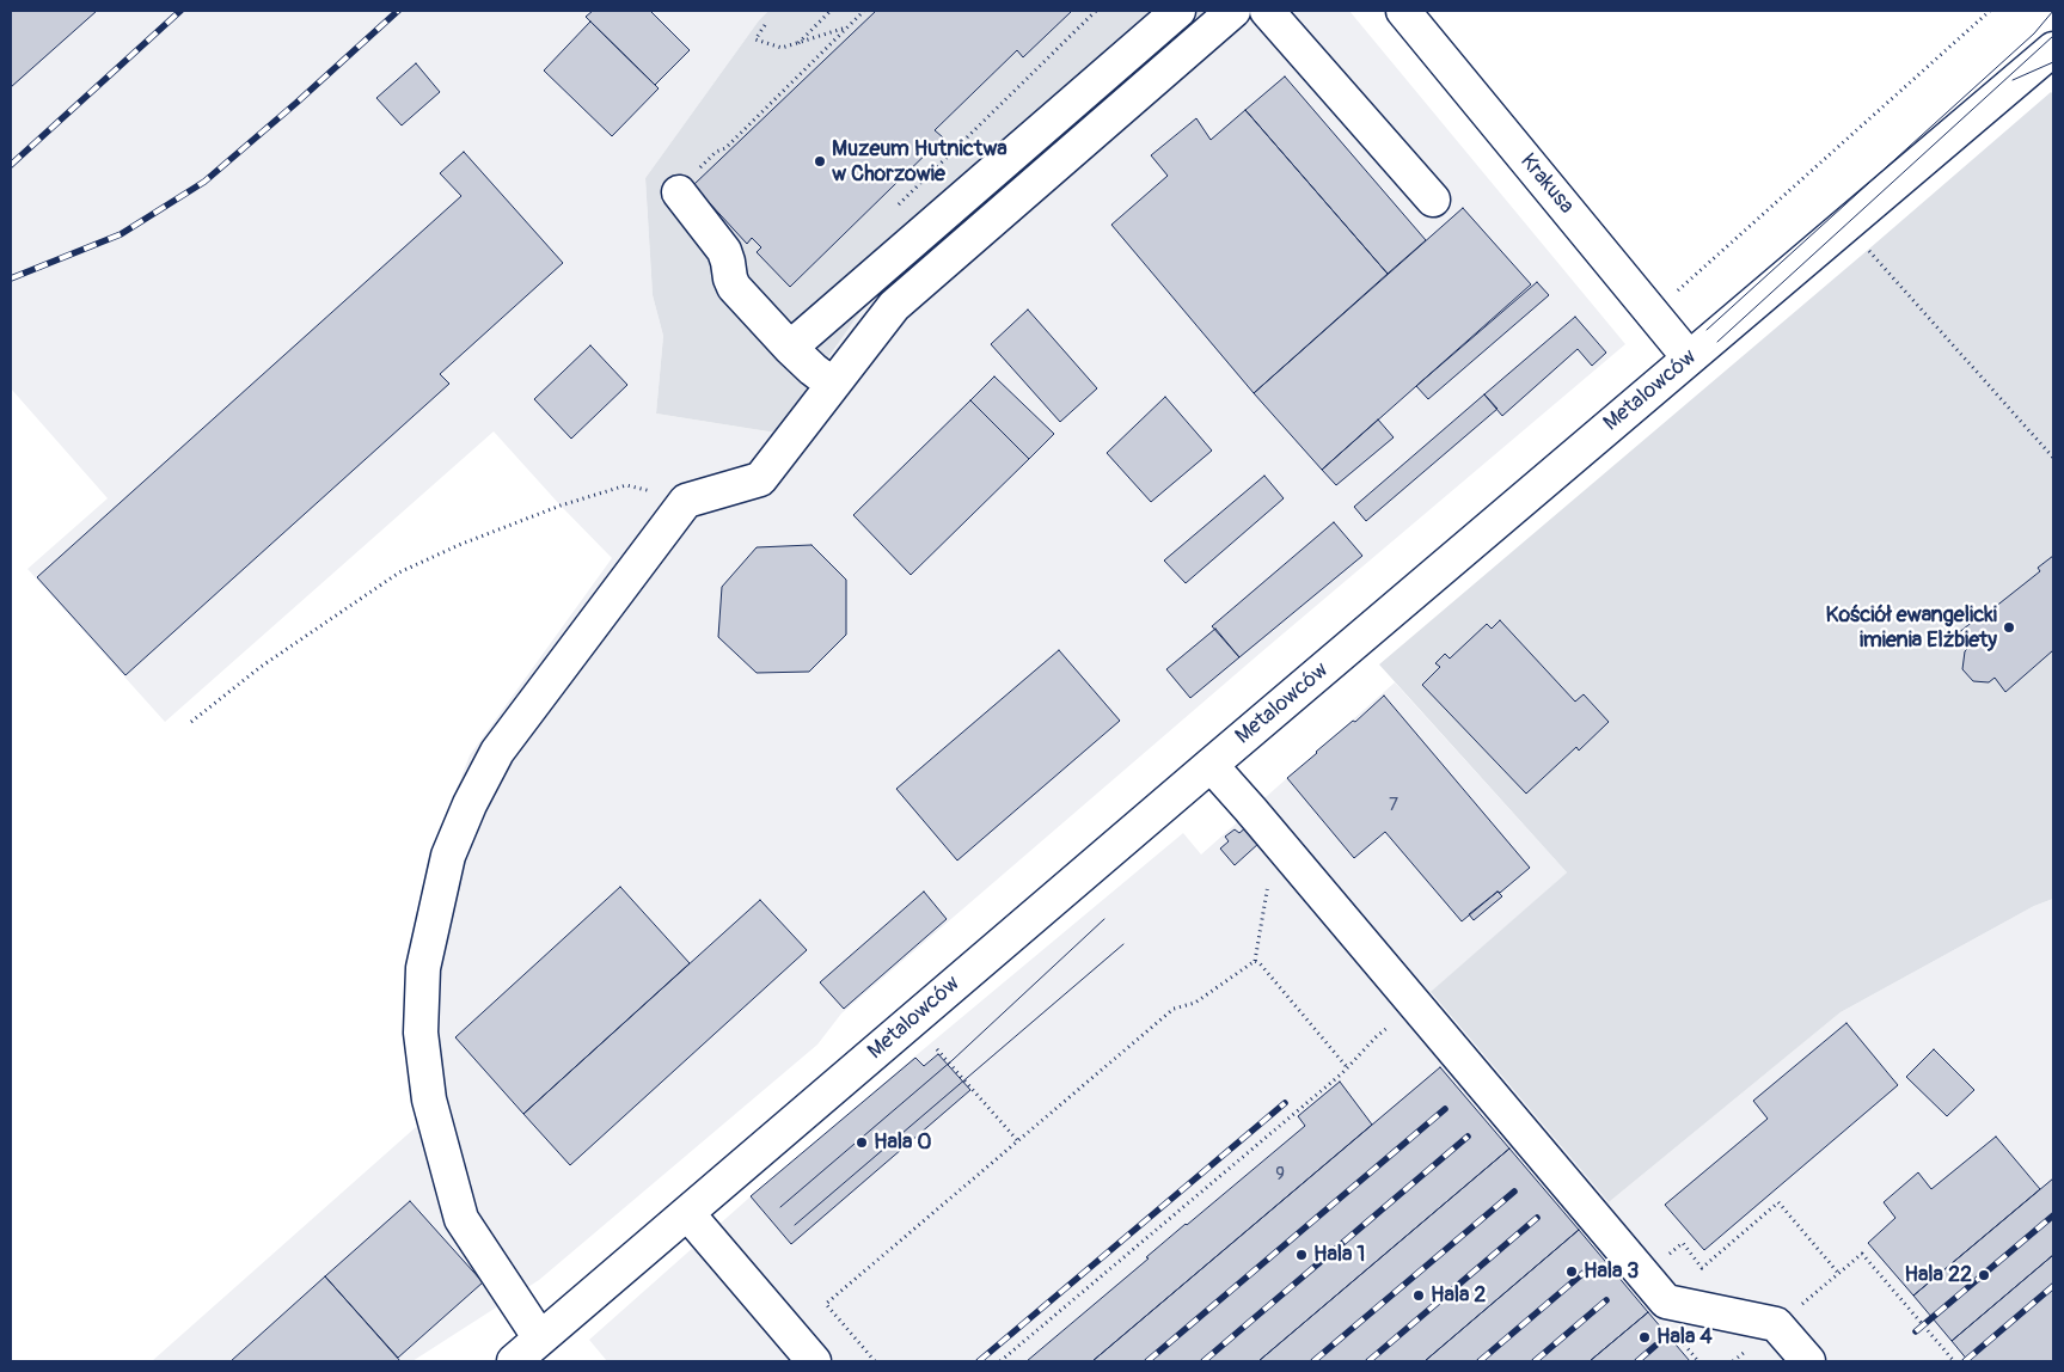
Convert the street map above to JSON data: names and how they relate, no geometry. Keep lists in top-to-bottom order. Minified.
{"streets":{"street":["Krakusa","Metalowców"]},"crossings":[["Krakusa","Metalowców"]],"places":["Muzeum Hutnictwa w Chorzowie","Kościół ewangelicki imienia Elżbiety","Hala 0","Hala 1","Hala 3","Hala 22","Hala 2","Hala 4"],"house_numbers":["7","9"]}
